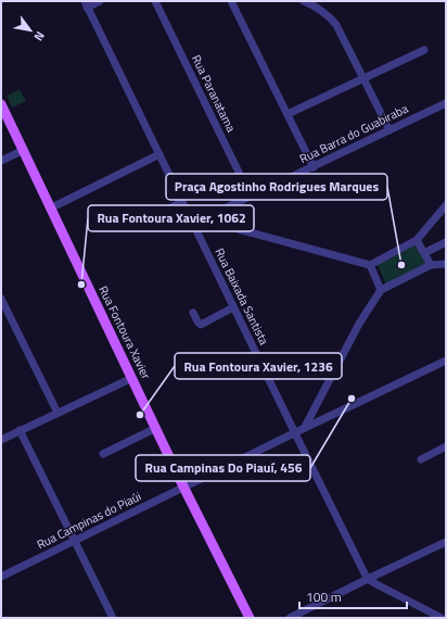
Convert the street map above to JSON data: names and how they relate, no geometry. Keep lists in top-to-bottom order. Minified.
{"streets":{"main road":["Rua Fontoura Xavier"],"street":["Rua Paranatama","Rua Barra do Guabiraba","Rua Baixada Santista","Rua Campinas do Piaúi"]},"crossings":[["Rua Paranatama","Rua Barra do Guabiraba"],["Rua Barra do Guabiraba","Rua Baixada Santista"],["Rua Baixada Santista","Rua Campinas do Piaúi"],["Rua Fontoura Xavier","Rua Campinas do Piaúi"]],"places":["Praça Agostinho Rodrigues Marques","Rua Fontoura Xavier, 1062","Rua Campinas Do Piauí, 456","Rua Fontoura Xavier, 1236"],"scale_bar":"100 m","north":"bottom right"}
